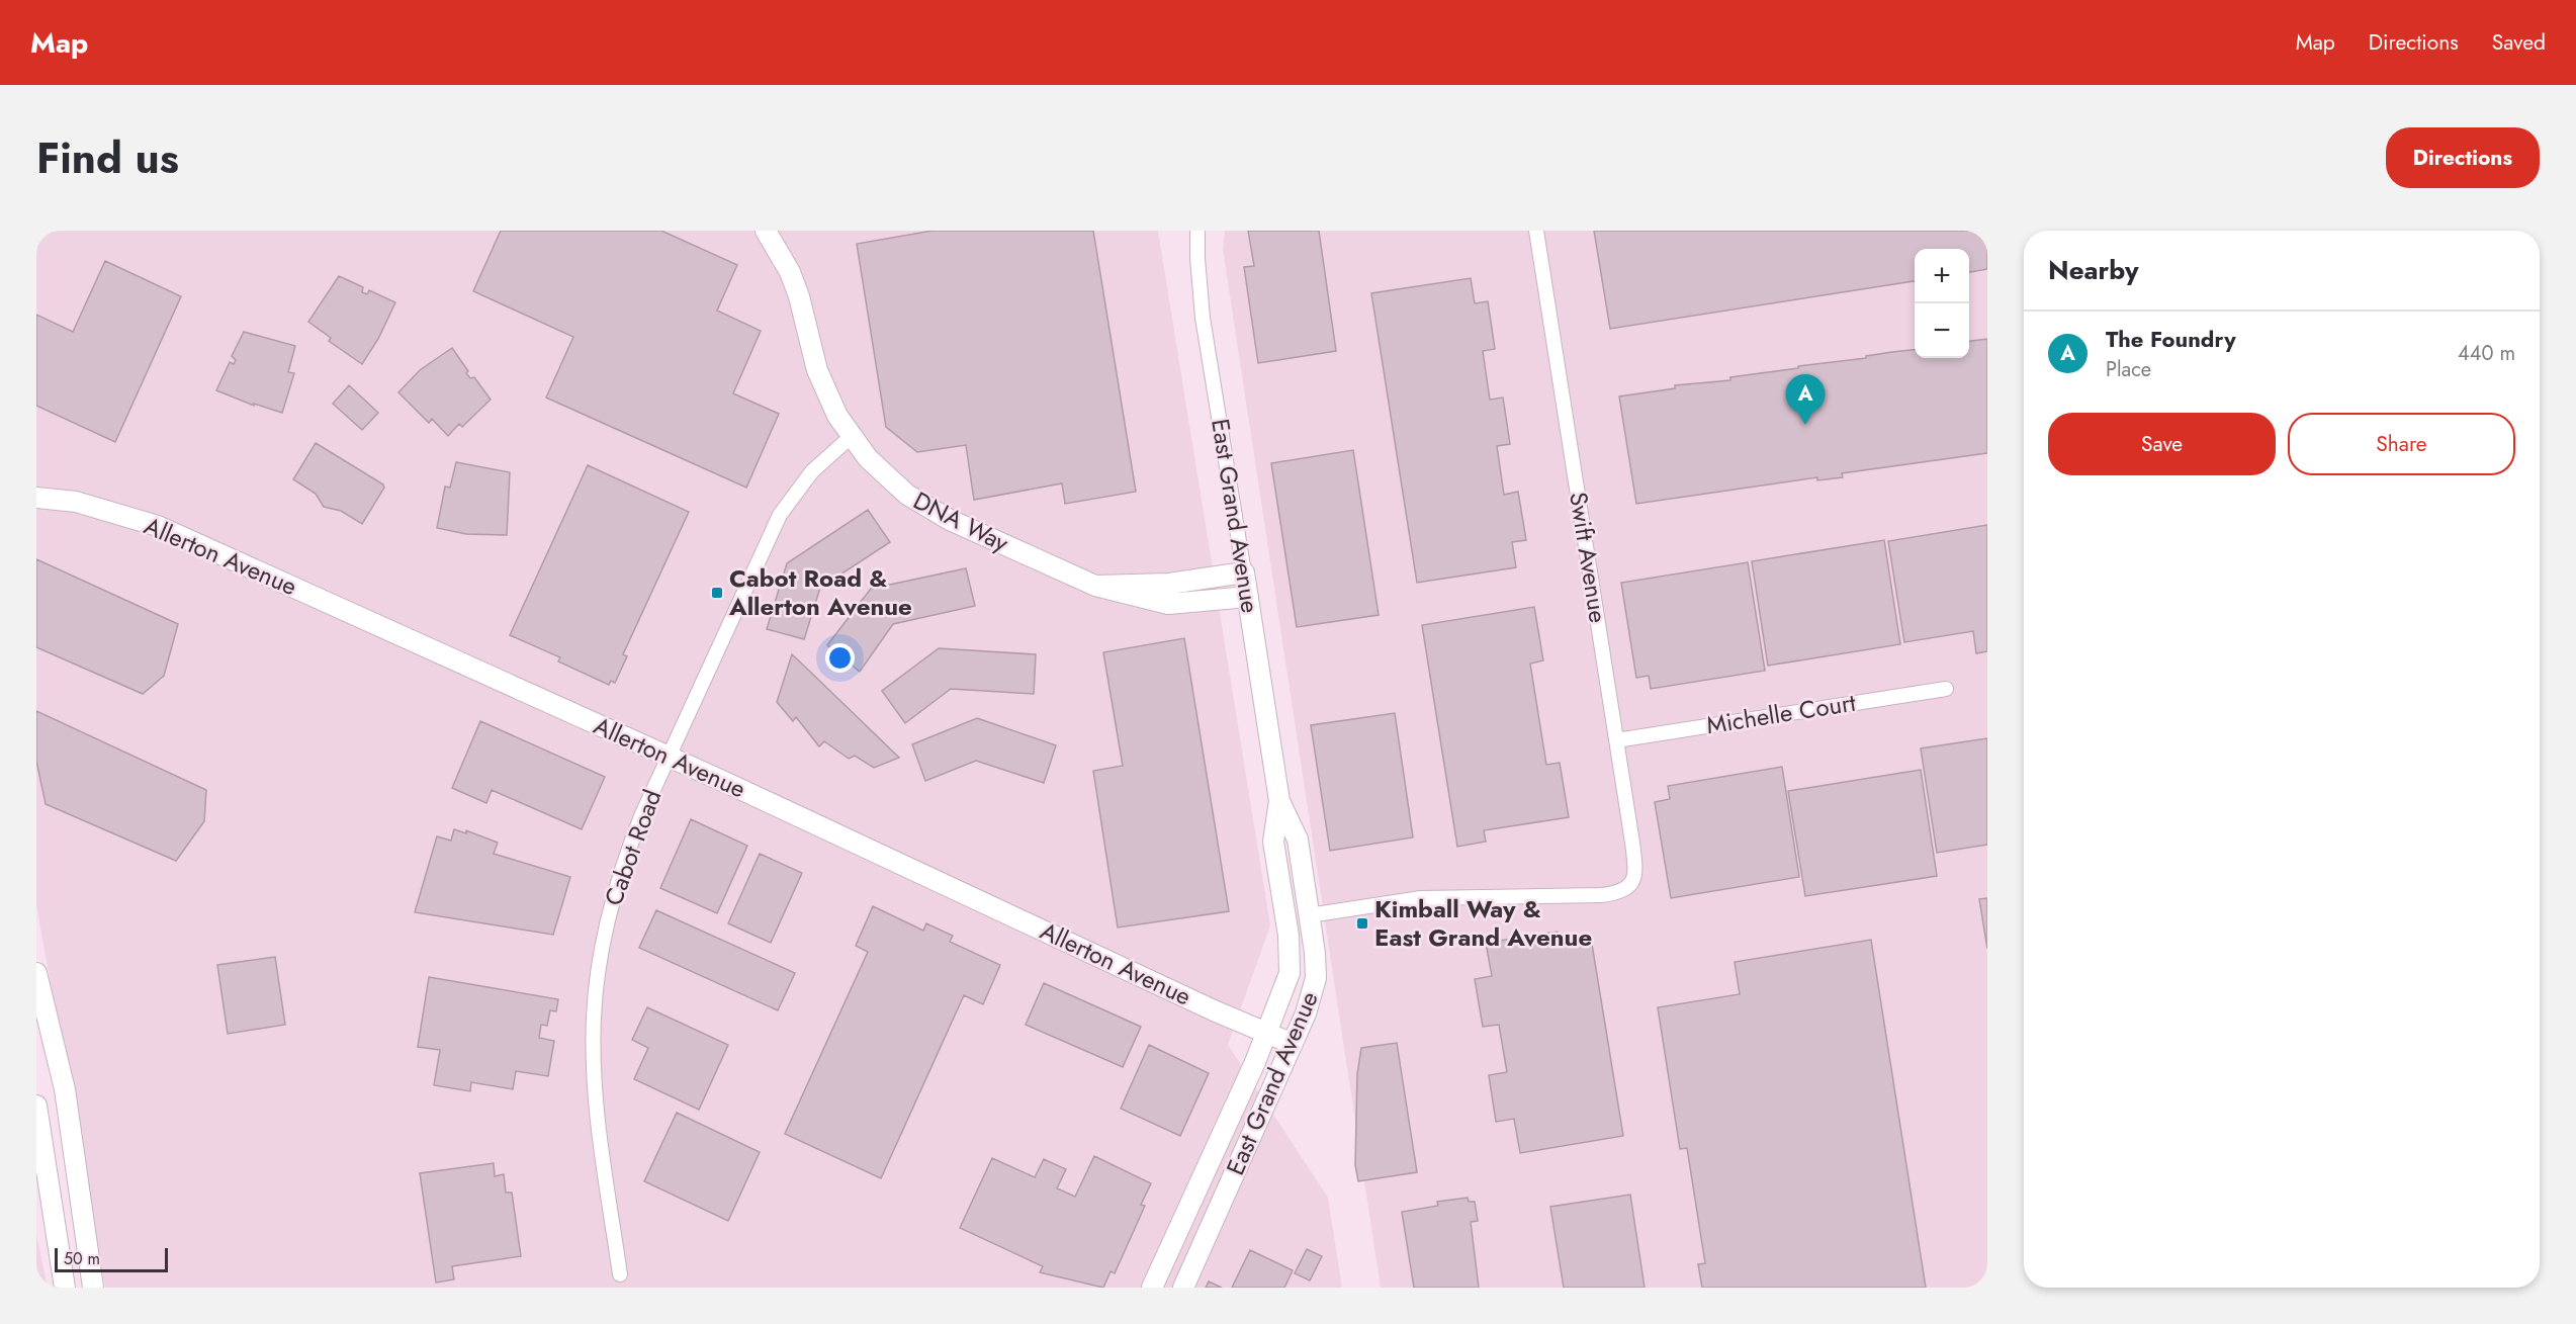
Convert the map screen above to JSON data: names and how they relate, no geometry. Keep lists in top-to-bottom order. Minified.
{"streets":{"main road":["East Grand Avenue","DNA Way","Allerton Avenue"],"street":["Swift Avenue","Michelle Court","Cabot Road"]},"crossings":[["East Grand Avenue","DNA Way"],["East Grand Avenue","Allerton Avenue"],["East Grand Avenue","Swift Avenue"],["DNA Way","Cabot Road"],["Allerton Avenue","Cabot Road"],["Swift Avenue","Michelle Court"]],"places":{"transit":["Cabot Road & Allerton Avenue","Kimball Way & East Grand Avenue"]},"scale_bar":"50 m","page":{"header":"Map","nav":["Map","Directions","Saved"],"title":"Find us","buttons":["Directions",["Save","Share"]],"heading":"Nearby","map_buttons":["+","−"],"list":[{"mark":"A","name":"The Foundry","note":"Place","value":"440 m"}],"pins":"A","scale":"50 m"}}
